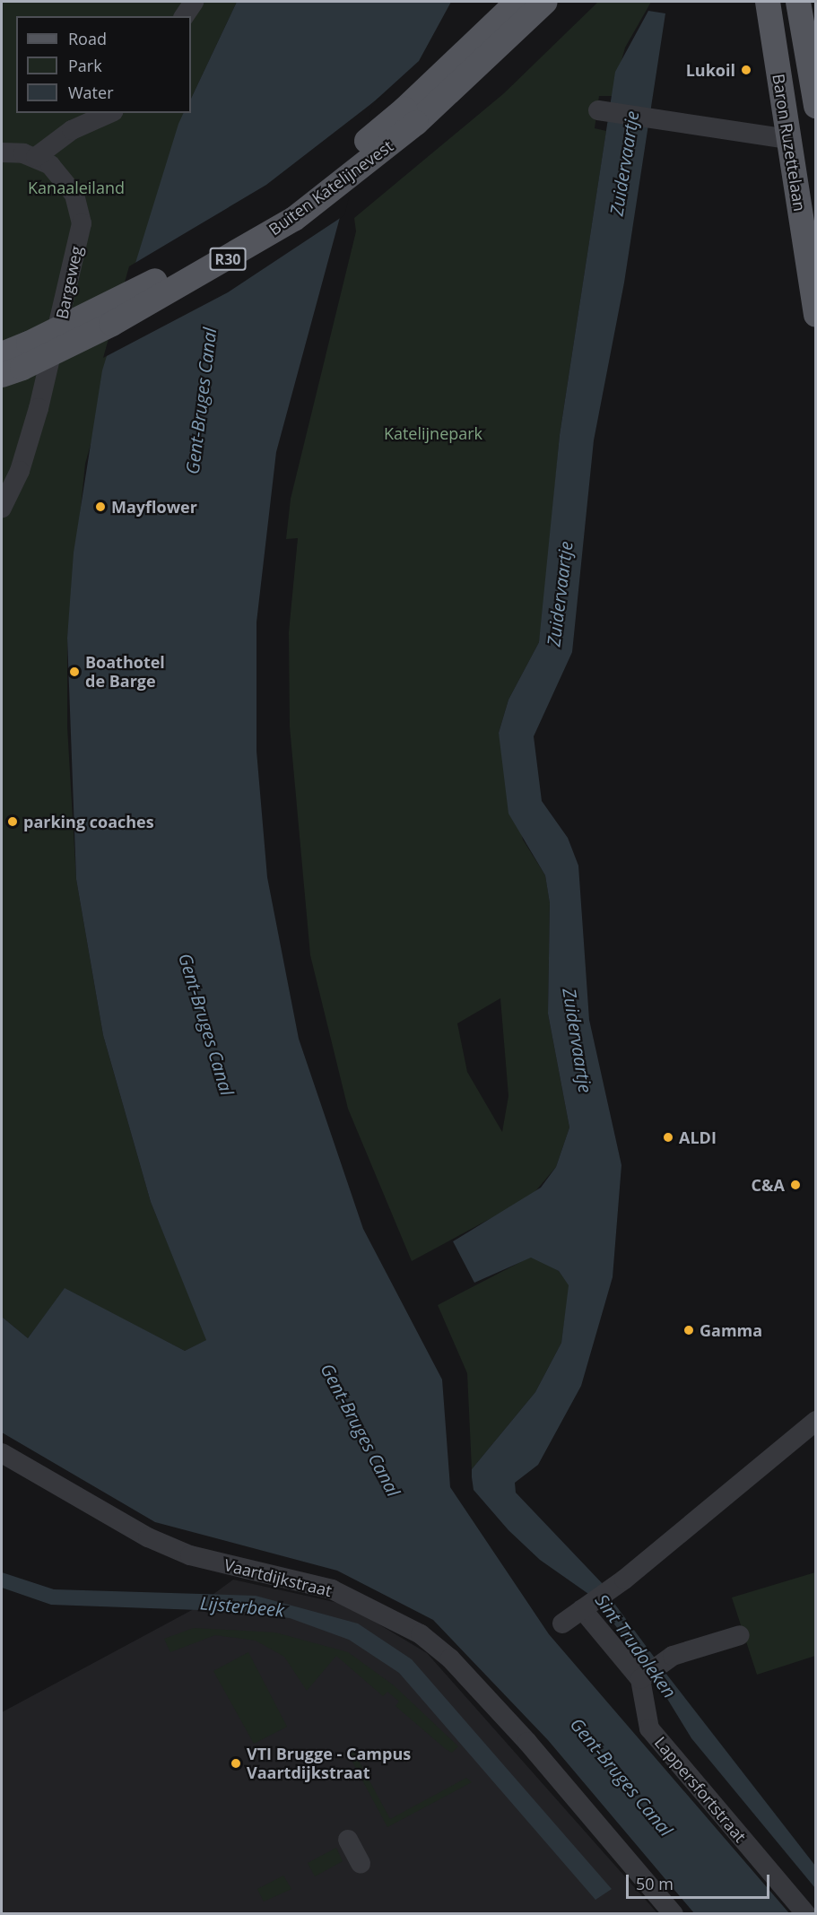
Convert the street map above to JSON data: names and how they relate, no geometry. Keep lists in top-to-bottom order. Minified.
{"streets":{"main road":["Baron Ruzettelaan","Buiten Katelijnevest","R30"],"street":["Bargeweg","Vaartdijkstraat","Lappersfortstraat"]},"water":["Zuidervaartje","Gent-Bruges Canal","Lijsterbeek","Sint Trudoleken"],"parks":["Kanaaleiland","Katelijnepark"],"places":["Lukoil","Mayflower","Boathotel de Barge","parking coaches","ALDI","C&A","Gamma","VTI Brugge - Campus Vaartdijkstraat"],"legend":["Road","Park","Water"],"scale_bar":"50 m"}
